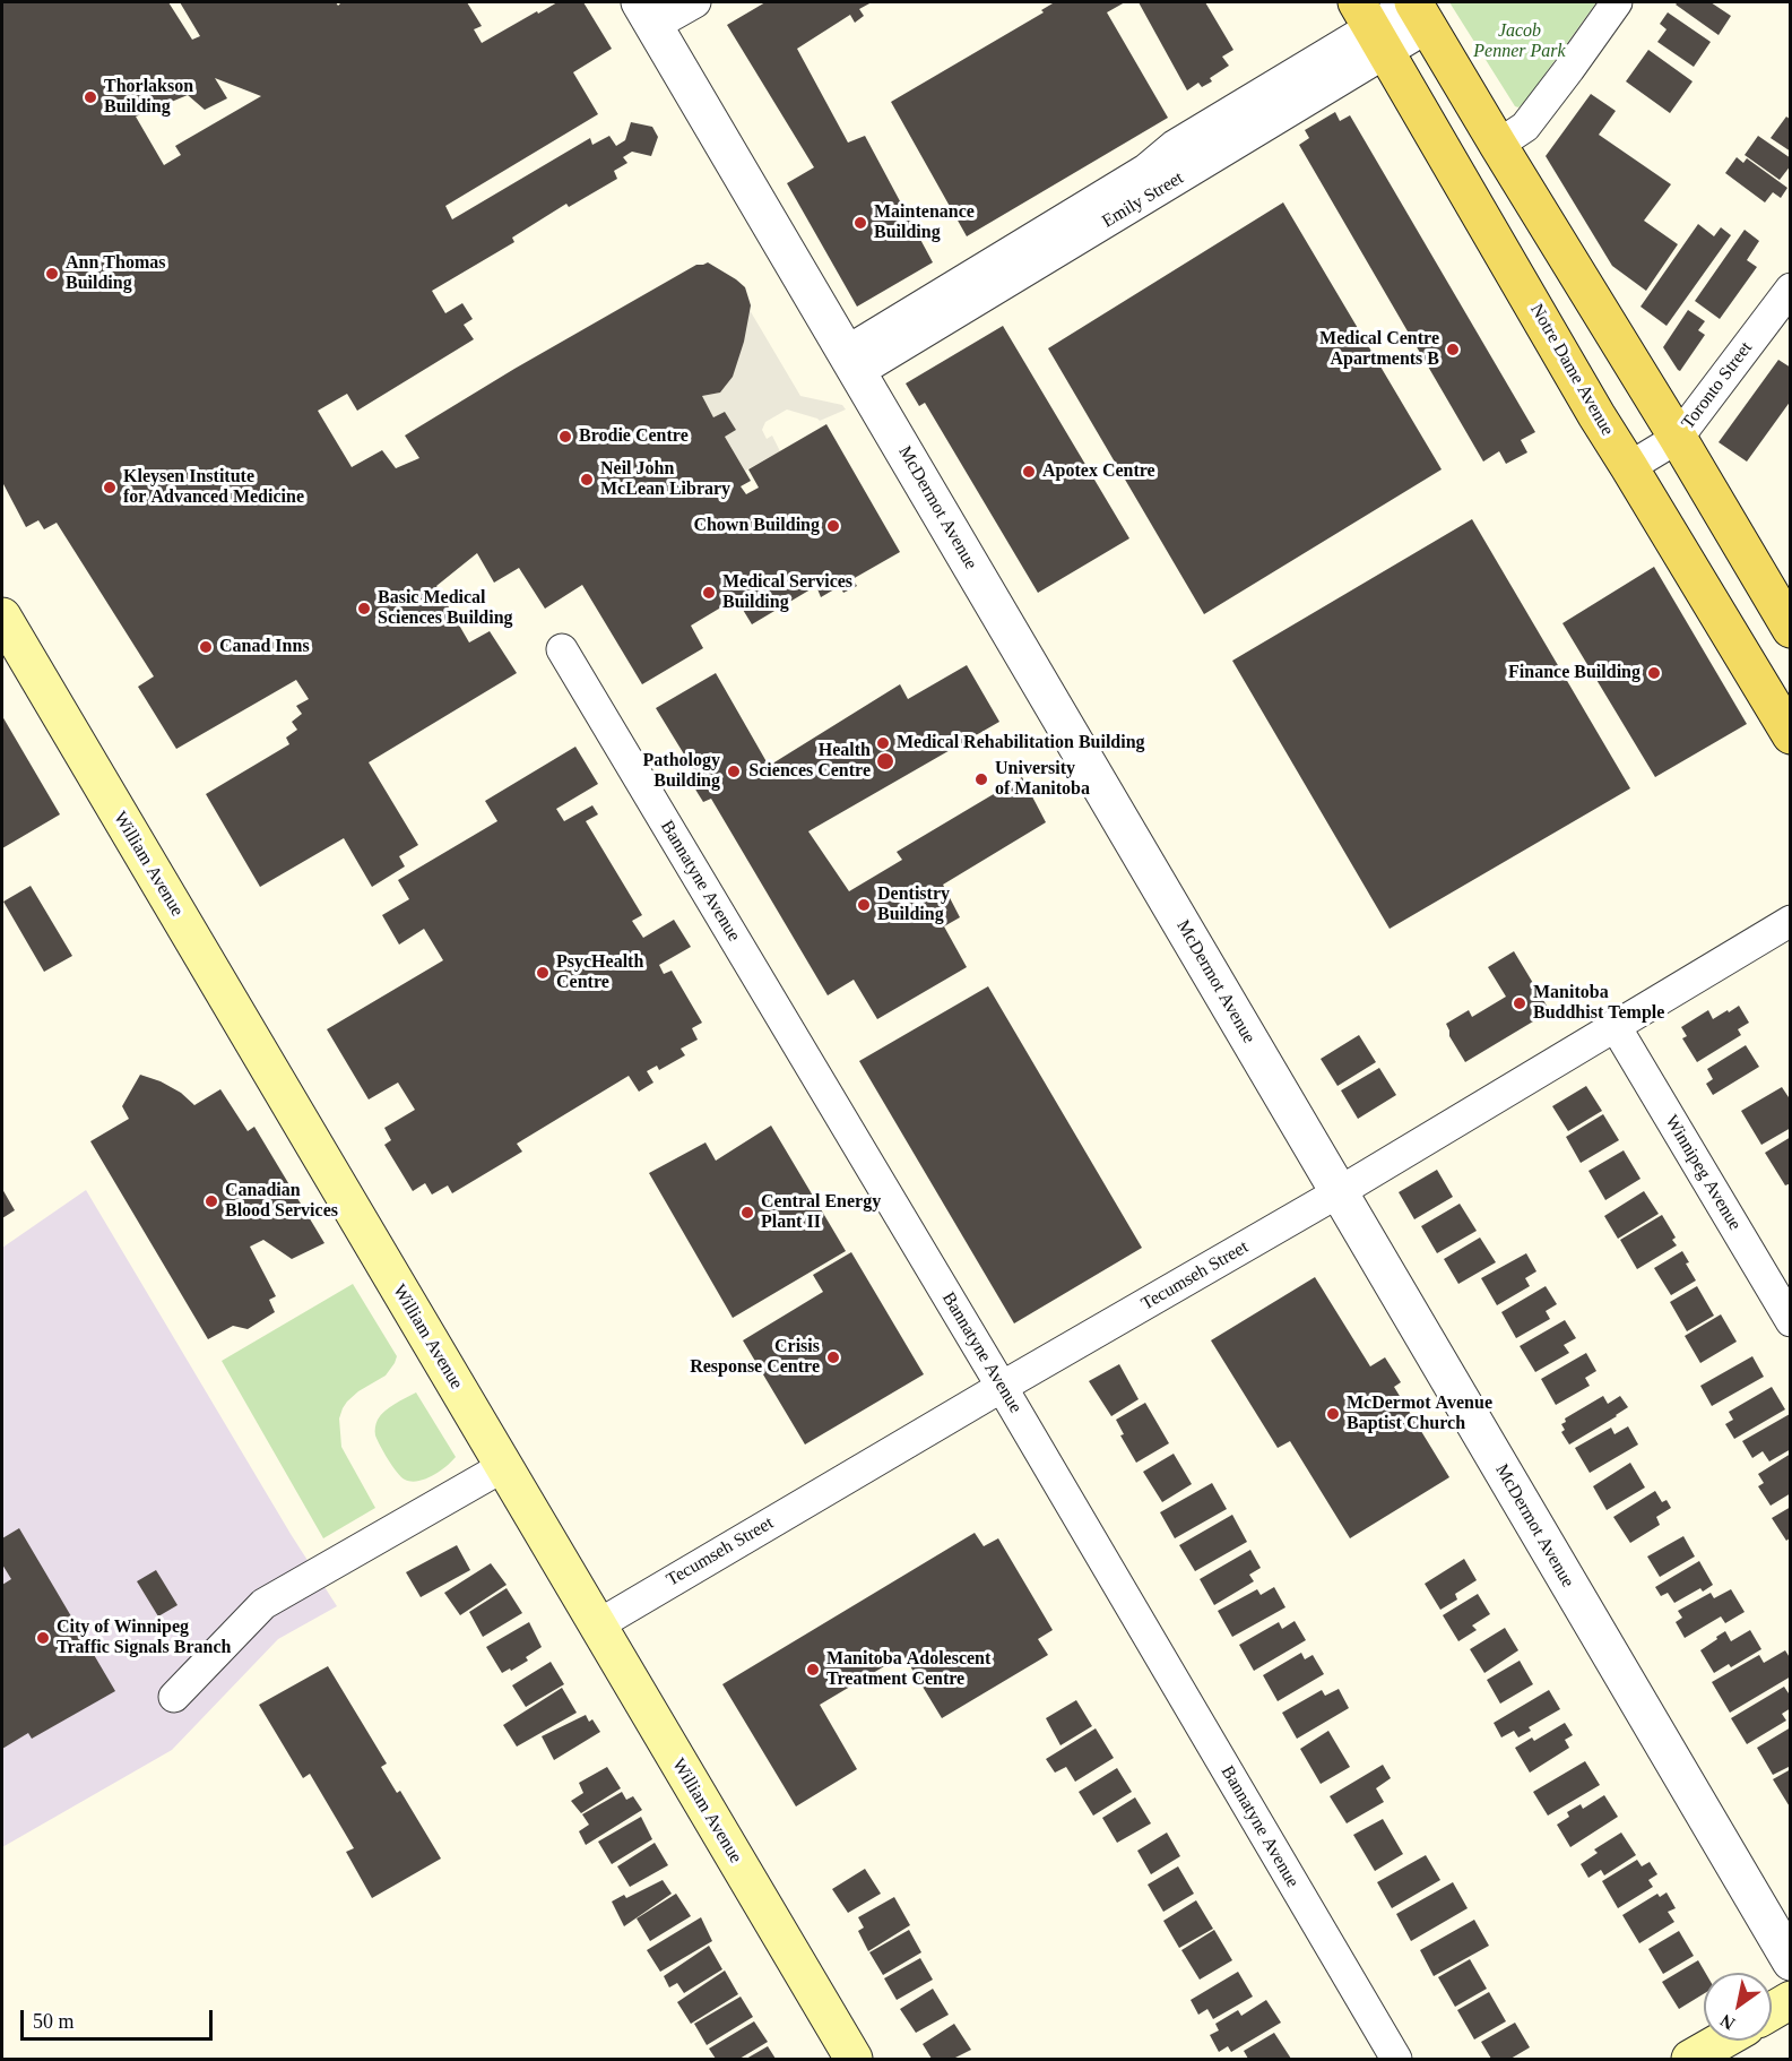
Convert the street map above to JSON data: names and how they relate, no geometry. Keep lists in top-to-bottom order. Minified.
{"streets":{"main road":["Notre Dame Avenue","William Avenue"],"street":["Emily Street","Toronto Street","McDermot Avenue","Bannatyne Avenue","Winnipeg Avenue","Tecumseh Street"]},"crossings":[["Emily Street","Notre Dame Avenue"],["Emily Street","McDermot Avenue"],["Notre Dame Avenue","Toronto Street"],["McDermot Avenue","Tecumseh Street"],["William Avenue","Tecumseh Street"],["Bannatyne Avenue","Tecumseh Street"],["Winnipeg Avenue","Tecumseh Street"]],"parks":["Jacob Penner Park"],"places":["Thorlakson Building","Maintenance Building","Ann Thomas Building","Medical Centre Apartments B","Brodie Centre","Apotex Centre","Neil John McLean Library","Kleysen Institute for Advanced Medicine","Chown Building","Medical Services Building","Basic Medical Sciences Building","Canad Inns","Finance Building","Medical Rehabilitation Building","Health Sciences Centre","Pathology Building","University of Manitoba","Dentistry Building","PsycHealth Centre","Manitoba Buddhist Temple","Canadian Blood Services","Central Energy Plant II","Crisis Response Centre","McDermot Avenue Baptist Church","City of Winnipeg Traffic Signals Branch","Manitoba Adolescent Treatment Centre"],"scale_bar":"50 m","north":"bottom left"}
